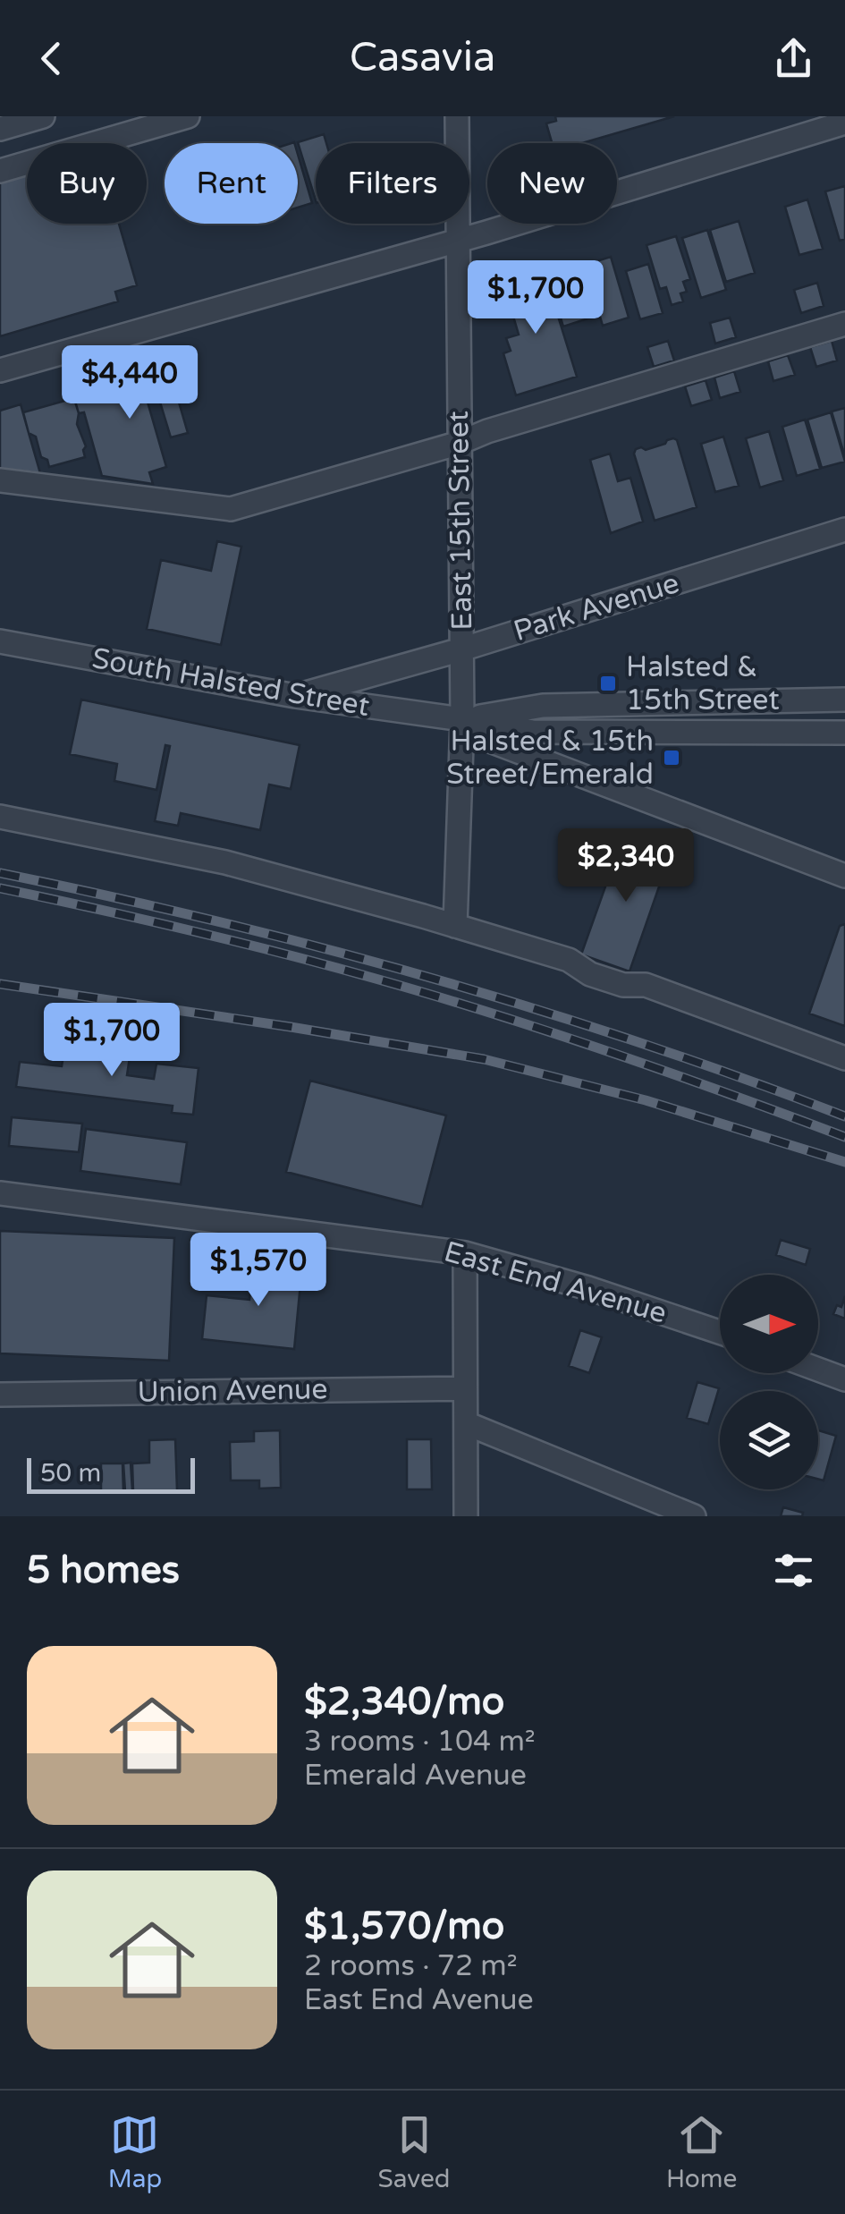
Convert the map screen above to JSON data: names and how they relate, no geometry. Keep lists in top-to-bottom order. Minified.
{"streets":{"street":["East 15th Street","Park Avenue","South Halsted Street","East End Avenue","Union Avenue"]},"crossings":[["East 15th Street","Park Avenue"],["East 15th Street","South Halsted Street"],["Park Avenue","South Halsted Street"]],"places":{"transit":["Halsted & 15th Street","Halsted & 15th Street/Emerald"]},"scale_bar":"50 m","north":"right","page":{"header":"Casavia","chip":["Buy","Rent","Filters","New"],"price":["$1,700","$4,440","$2,340","$1,700","$1,570"],"scale":"50 m","heading":"5 homes","list":[{"name":"$2,340/mo","note":"3 rooms · 104 m² · Emerald Avenue"},{"name":"$1,570/mo","note":"2 rooms · 72 m² · East End Avenue"}],"tabs":["Map","Saved","Home"]}}
